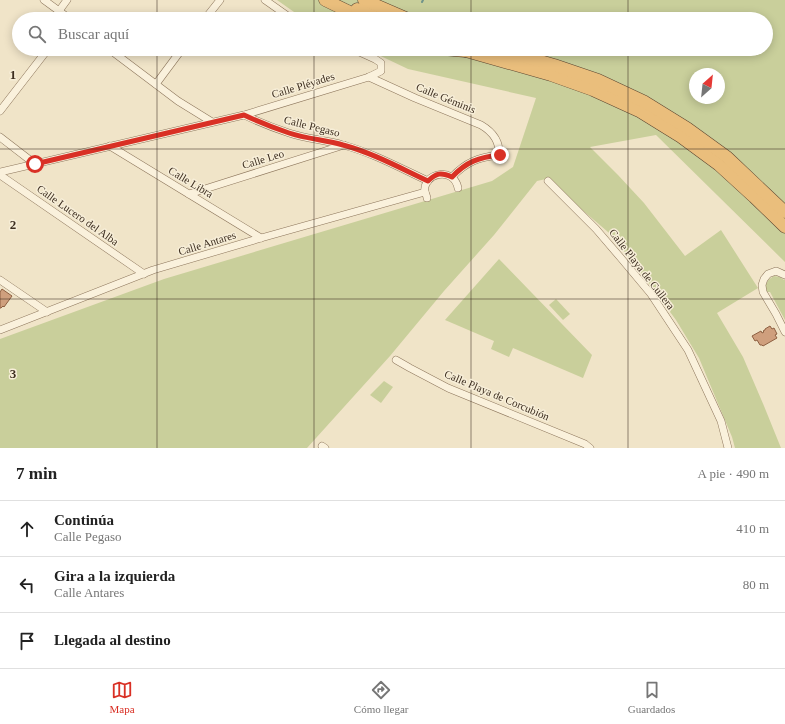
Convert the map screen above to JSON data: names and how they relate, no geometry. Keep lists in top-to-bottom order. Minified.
{"streets":{"street":["Calle Pléyades","Calle Géminis","Calle Pegaso","Calle Leo","Calle Libra","Calle Lucero del Alba","Calle Antares","Calle Playa de Cullera","Calle Playa de Corcubión"]},"crossings":[["Calle Pléyades","Calle Géminis"],["Calle Pléyades","Calle Pegaso"],["Calle Pegaso","Calle Leo"],["Calle Pegaso","Calle Antares"],["Calle Leo","Calle Libra"],["Calle Libra","Calle Antares"],["Calle Lucero del Alba","Calle Antares"]],"north":"top right","page":{"search":"Buscar aquí","heading":["7 min","A pie · 490 m"],"list":[["Continúa","Calle Pegaso","410 m"],["Gira a la izquierda","Calle Antares","80 m"],"Llegada al destino"],"nav":["Mapa","Cómo llegar","Guardados"]},"grid":{"rows":["1","2","3"]}}
